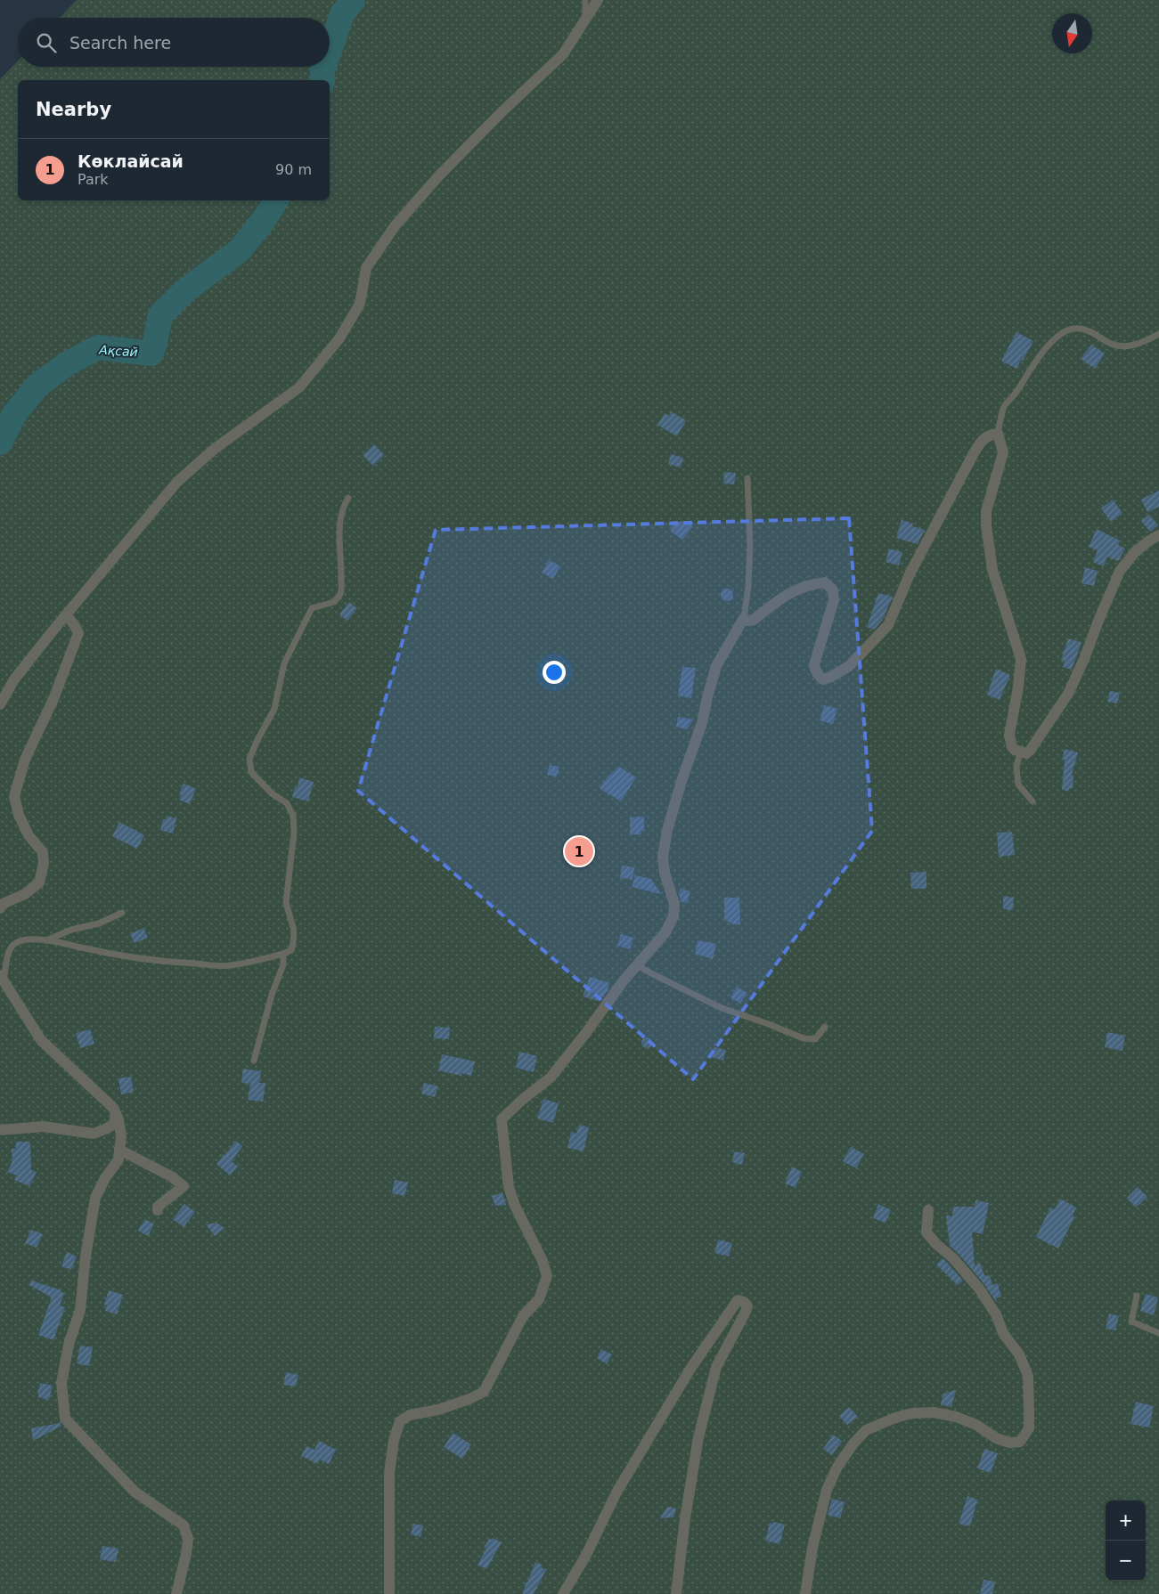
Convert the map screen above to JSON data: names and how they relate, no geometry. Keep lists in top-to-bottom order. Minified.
{"water":["Ақсай"],"north":"bottom","page":{"search":"Search here","heading":"Nearby","list":[{"mark":"1","name":"Көклайсай","note":"Park","value":"90 m"}],"pins":"1","map_buttons":["+","−"]}}
